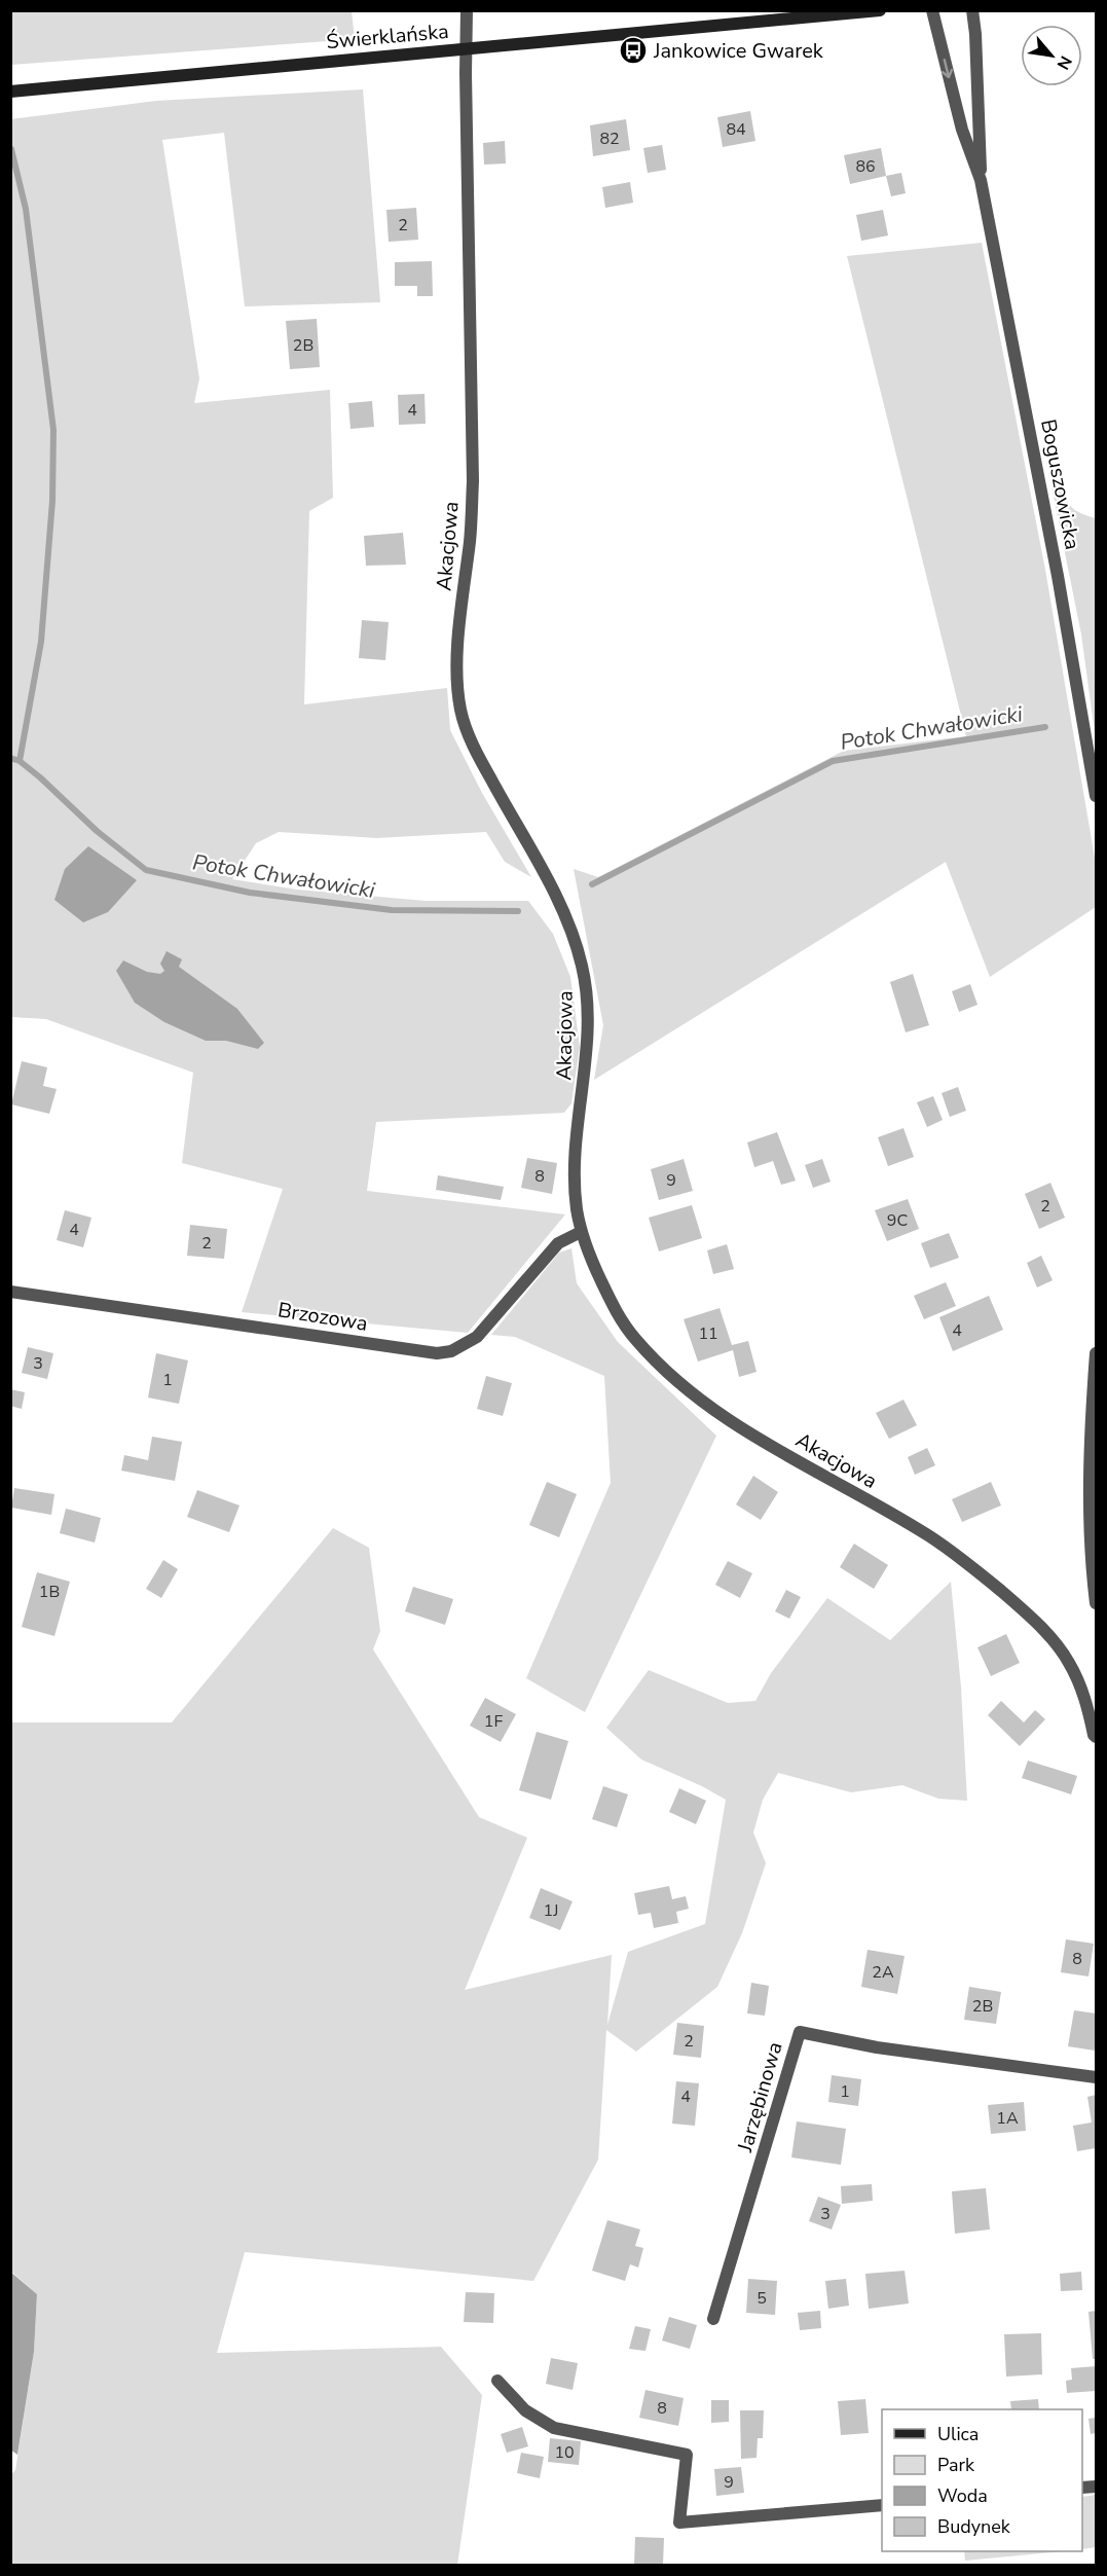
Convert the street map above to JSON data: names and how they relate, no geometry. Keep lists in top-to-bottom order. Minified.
{"streets":{"main road":["Świerklańska"],"street":["Boguszowicka","Akacjowa","Brzozowa","Jarzębinowa"]},"crossings":[["Świerklańska","Akacjowa"],["Akacjowa","Brzozowa"]],"water":["Potok Chwałowicki"],"places":{"bus stop":["Jankowice Gwarek"]},"house_numbers":["84","82","86","2","2B","4","8","9","2","9C","4","2","4","11","3","1","1B","1F","1J","8","2A","2B","2","1","4","1A","3","5","8","10","9"],"legend":["Ulica","Park","Woda","Budynek"],"north":"bottom right"}
